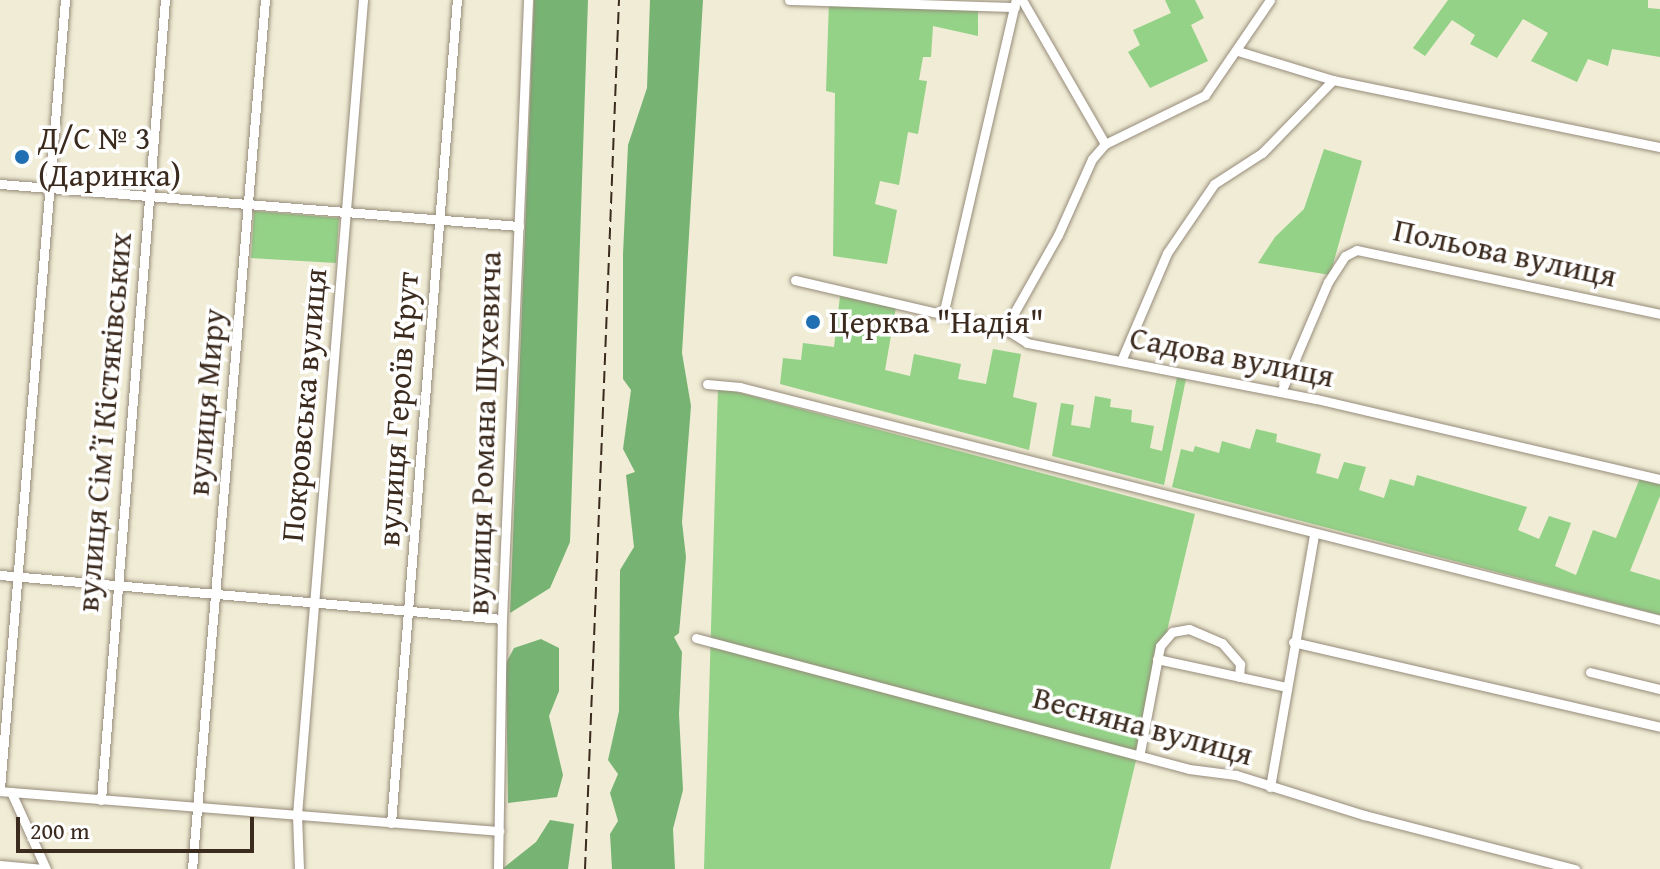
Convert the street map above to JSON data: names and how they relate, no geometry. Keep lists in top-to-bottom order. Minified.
{"streets":{"street":["Польова вулиця","Садова вулиця","вулиця Миру","Покровська вулиця","вулиця Героїв Крут","вулиця Сімʼї Кістяківських","вулиця Романа Шухевича","Весняна вулиця"]},"crossings":[["Польова вулиця","Садова вулиця"]],"places":["Д/С № 3 (Даринка)","Церква \"Надія\""],"scale_bar":"200 m"}
